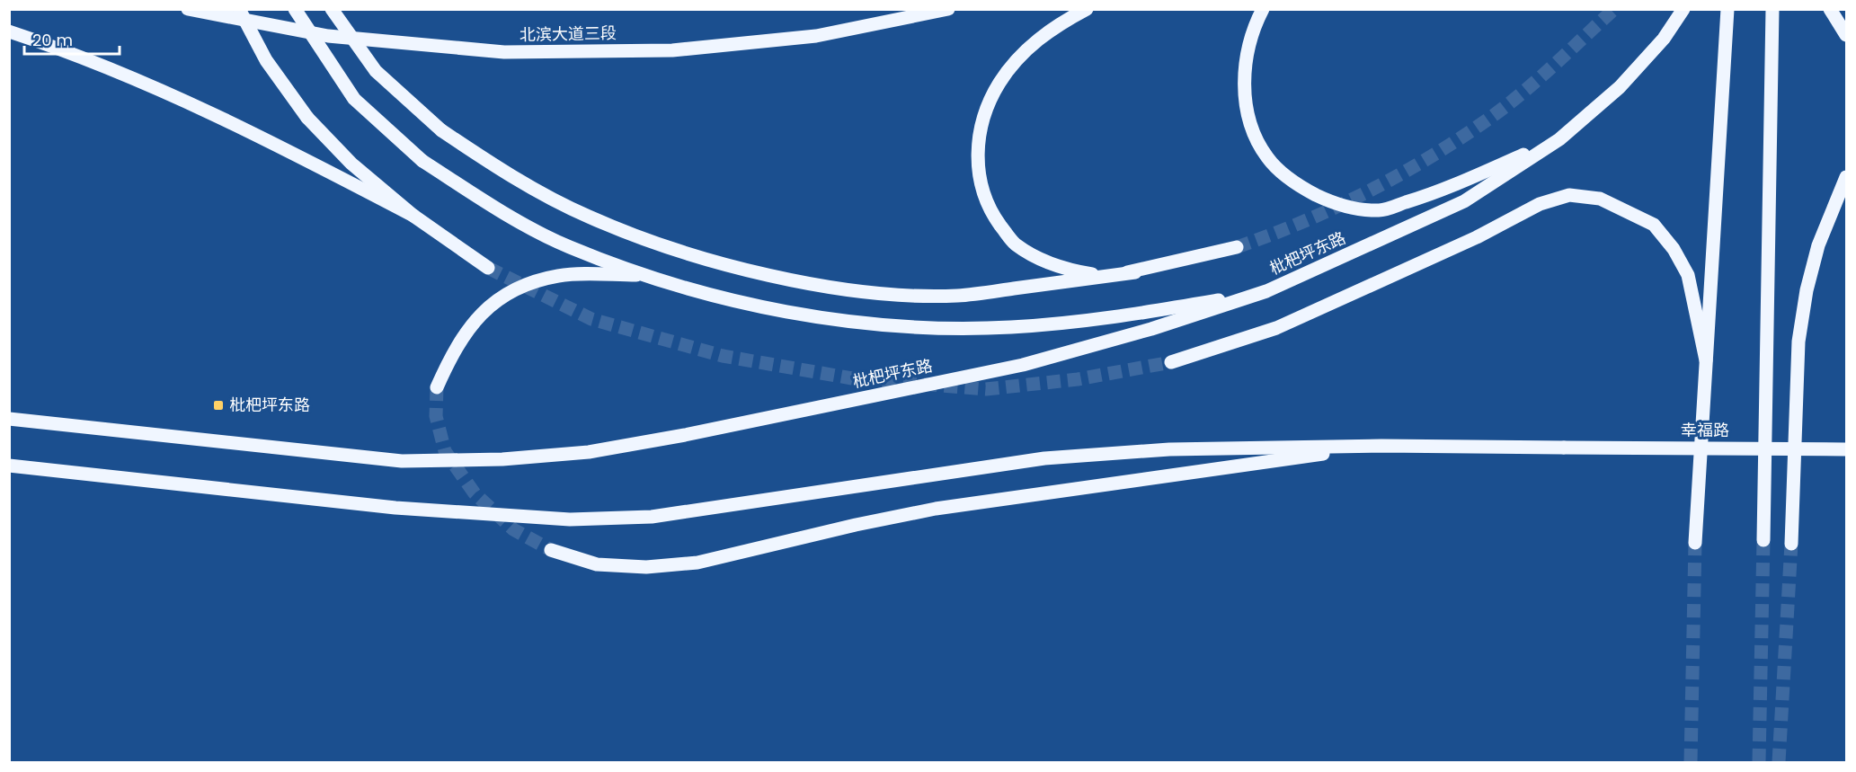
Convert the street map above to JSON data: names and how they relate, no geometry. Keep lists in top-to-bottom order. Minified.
{"streets":{"main road":["北滨大道三段","枇杷坪东路","幸福路"]},"places":{"transit":["枇杷坪东路"]},"scale_bar":"20 m"}
